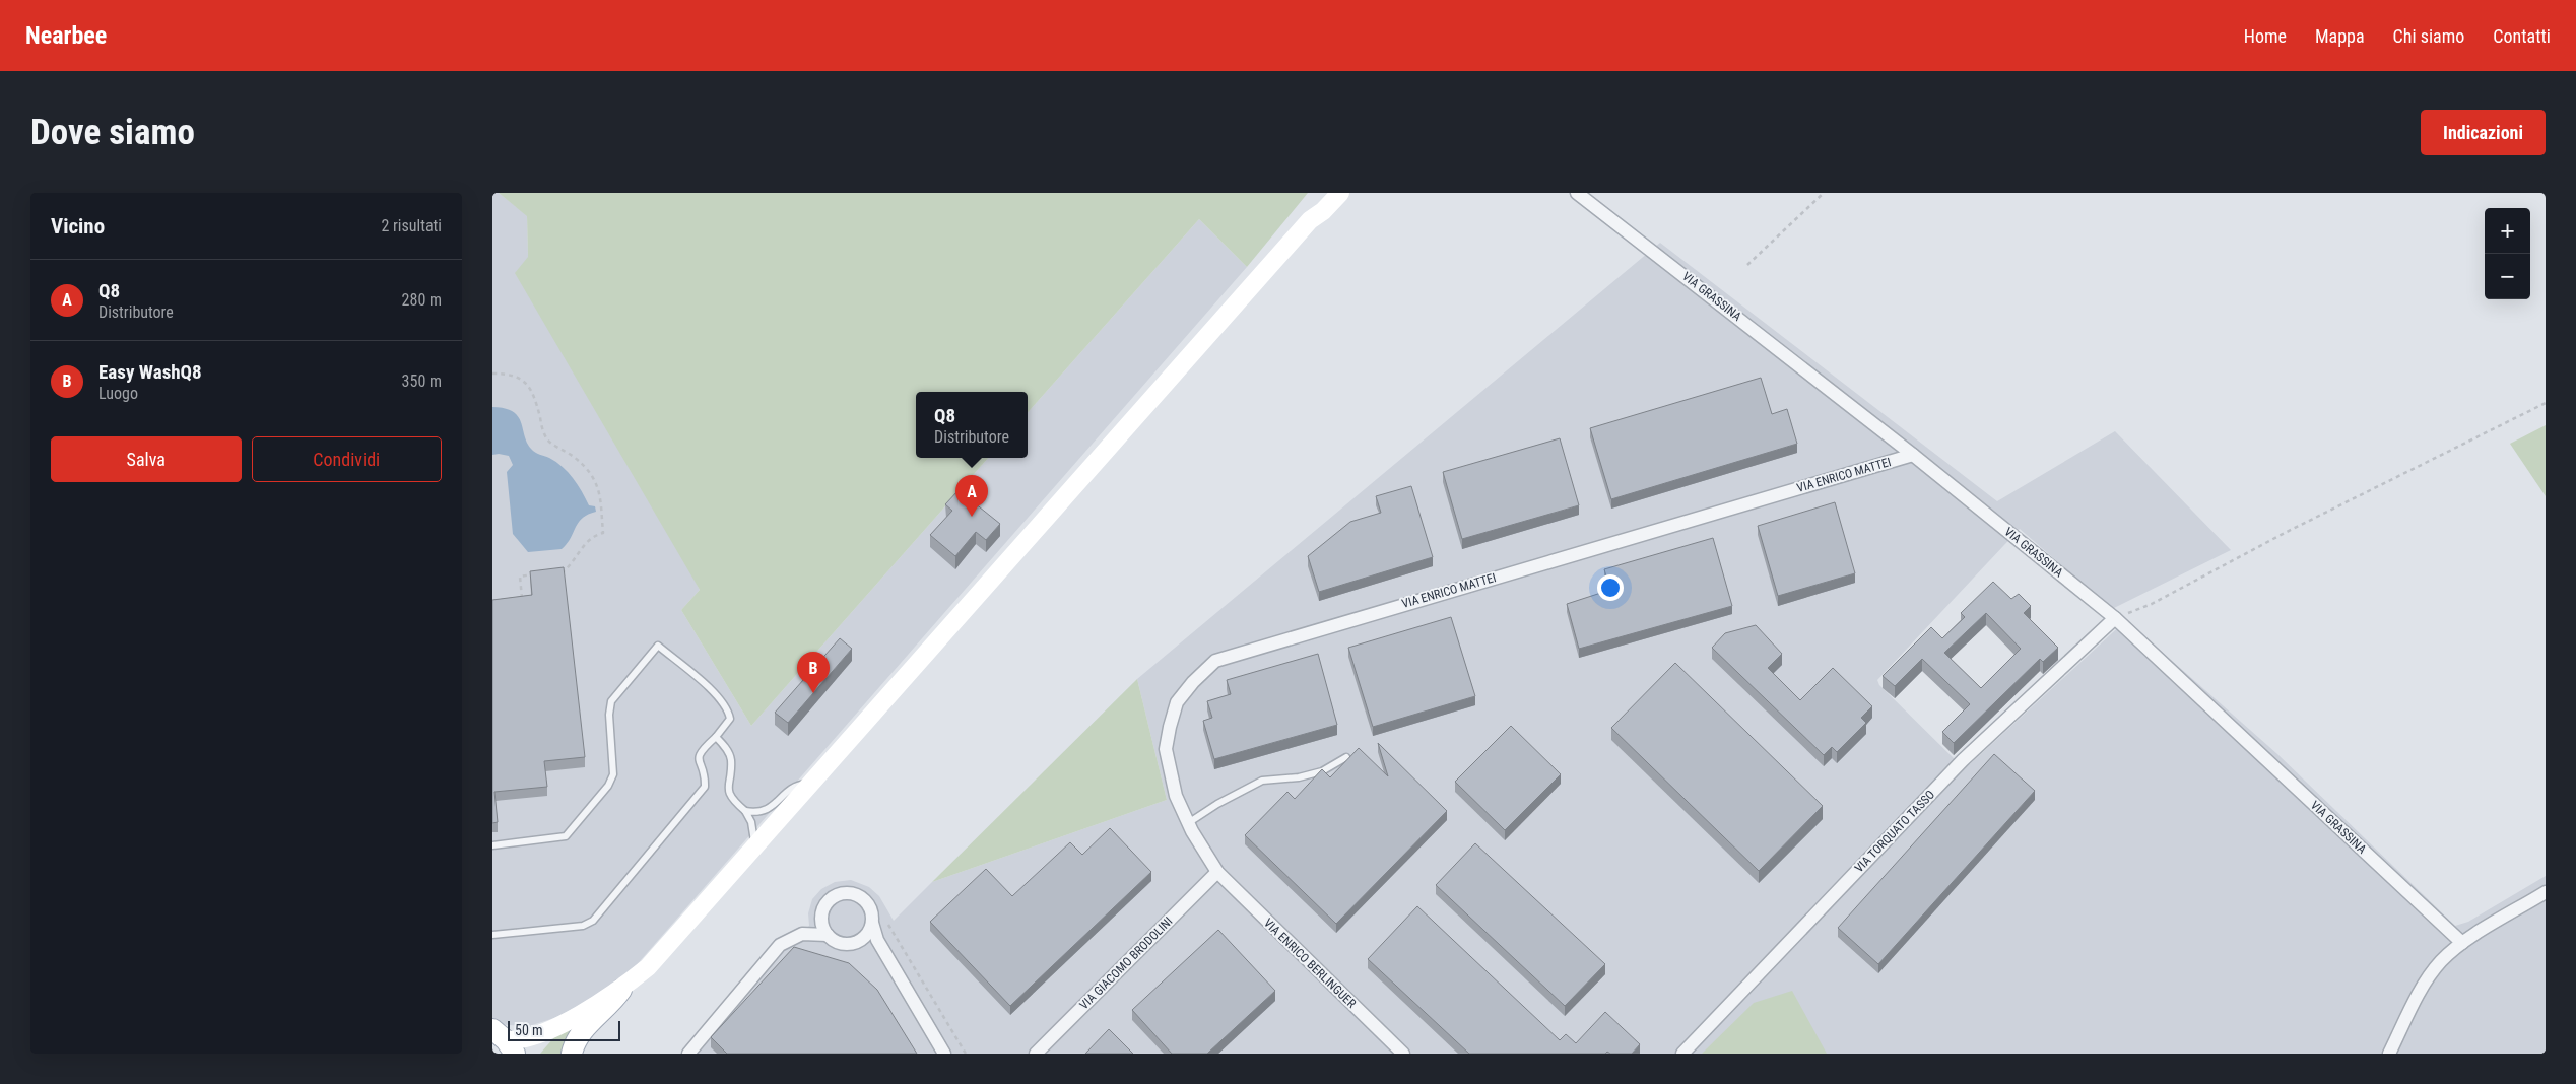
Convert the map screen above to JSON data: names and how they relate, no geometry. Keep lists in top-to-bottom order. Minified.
{"streets":{"street":["VIA GRASSINA","VIA ENRICO MATTEI","VIA TORQUATO TASSO","VIA GIACOMO BRODOLINI","VIA ENRICO BERLINGUER"]},"crossings":[["VIA GRASSINA","VIA ENRICO MATTEI"],["VIA GRASSINA","VIA TORQUATO TASSO"],["VIA ENRICO MATTEI","VIA GIACOMO BRODOLINI"],["VIA ENRICO MATTEI","VIA ENRICO BERLINGUER"],["VIA GIACOMO BRODOLINI","VIA ENRICO BERLINGUER"]],"scale_bar":"50 m","page":{"header":"Nearbee","nav":["Home","Mappa","Chi siamo","Contatti"],"buttons":["Indicazioni",["Salva","Condividi"]],"title":"Dove siamo","heading":["Vicino","2 risultati"],"map_buttons":["+","−"],"list":[{"mark":"A","name":"Q8","note":"Distributore","value":"280 m"},{"mark":"B","name":"Easy WashQ8","note":"Luogo","value":"350 m"}],"popup":["Q8","Distributore"],"pins":["A","B"],"scale":"50 m"}}
